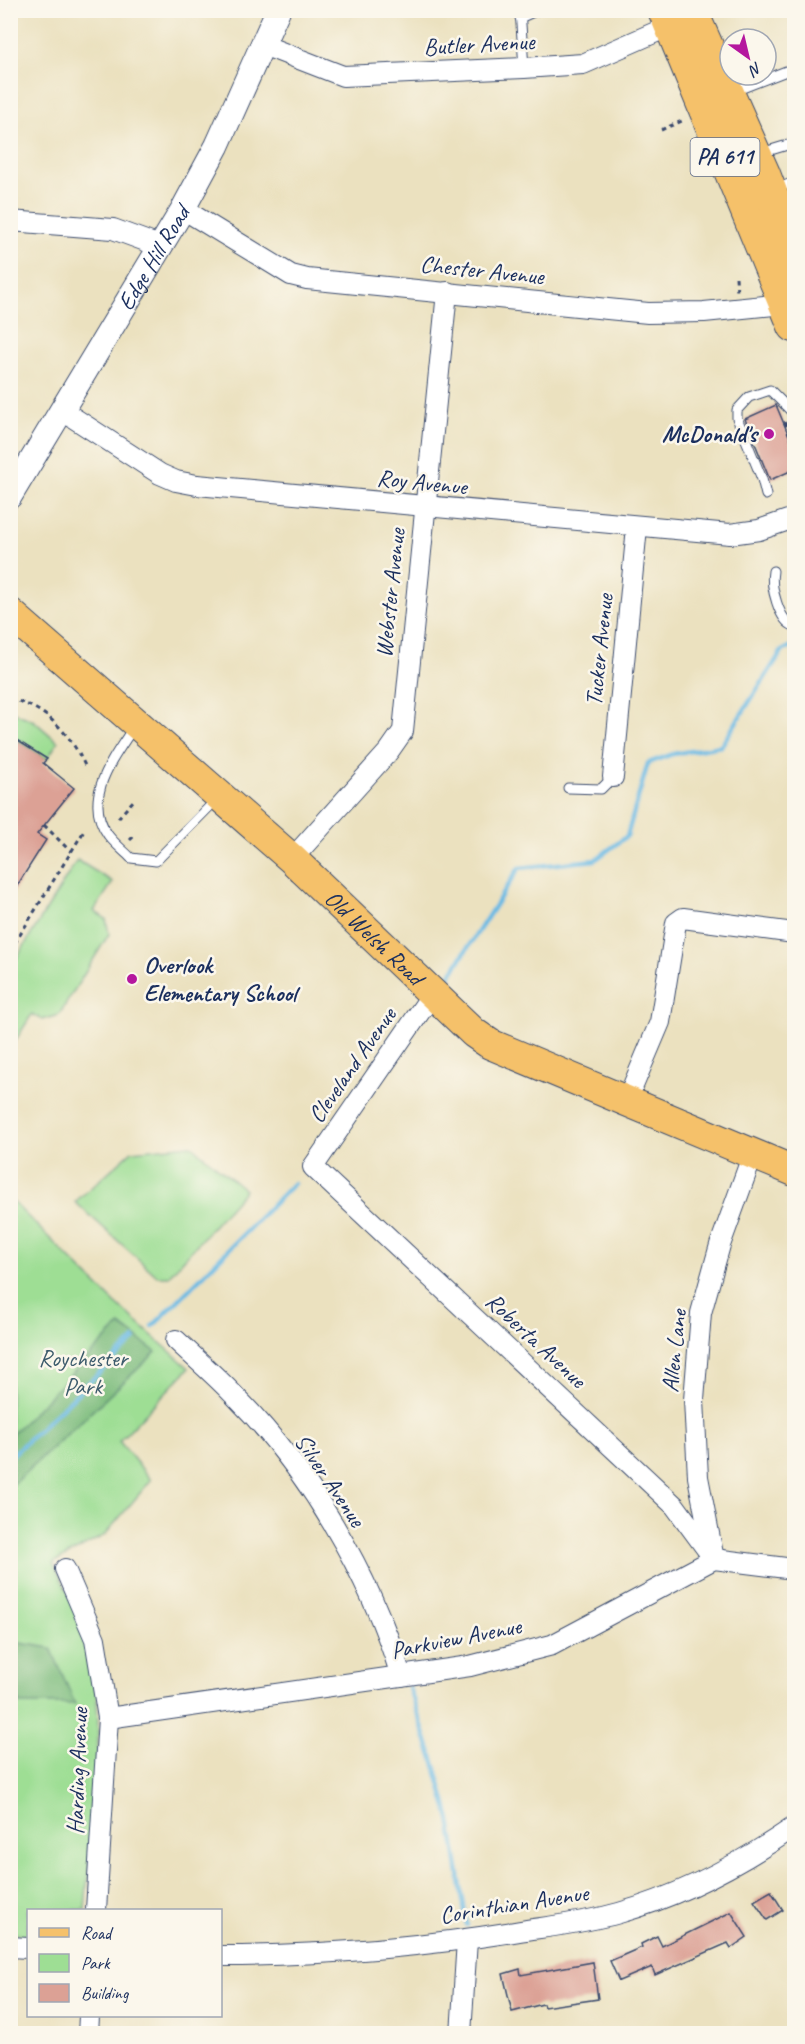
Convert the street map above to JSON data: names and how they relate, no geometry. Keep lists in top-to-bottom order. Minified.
{"streets":{"highway":["PA 611"],"main road":["Old Welsh Road"],"street":["Butler Avenue","Edge Hill Road","Chester Avenue","Roy Avenue","Webster Avenue","Tucker Avenue","Cleveland Avenue","Roberta Avenue","Allen Lane","Silver Avenue","Parkview Avenue","Harding Avenue","Corinthian Avenue"]},"crossings":[["Butler Avenue","PA 611"],["Butler Avenue","Edge Hill Road"],["PA 611","Chester Avenue"],["Edge Hill Road","Chester Avenue"],["Edge Hill Road","Roy Avenue"],["Chester Avenue","Webster Avenue"],["Roy Avenue","Webster Avenue"],["Roy Avenue","Tucker Avenue"],["Webster Avenue","Old Welsh Road"],["Old Welsh Road","Cleveland Avenue"],["Old Welsh Road","Allen Lane"],["Cleveland Avenue","Roberta Avenue"],["Roberta Avenue","Allen Lane"],["Roberta Avenue","Parkview Avenue"],["Allen Lane","Parkview Avenue"],["Silver Avenue","Parkview Avenue"],["Parkview Avenue","Harding Avenue"]],"parks":["Roychester Park"],"places":["McDonald's","Overlook Elementary School"],"legend":["Road","Park","Building"],"north":"bottom right"}
